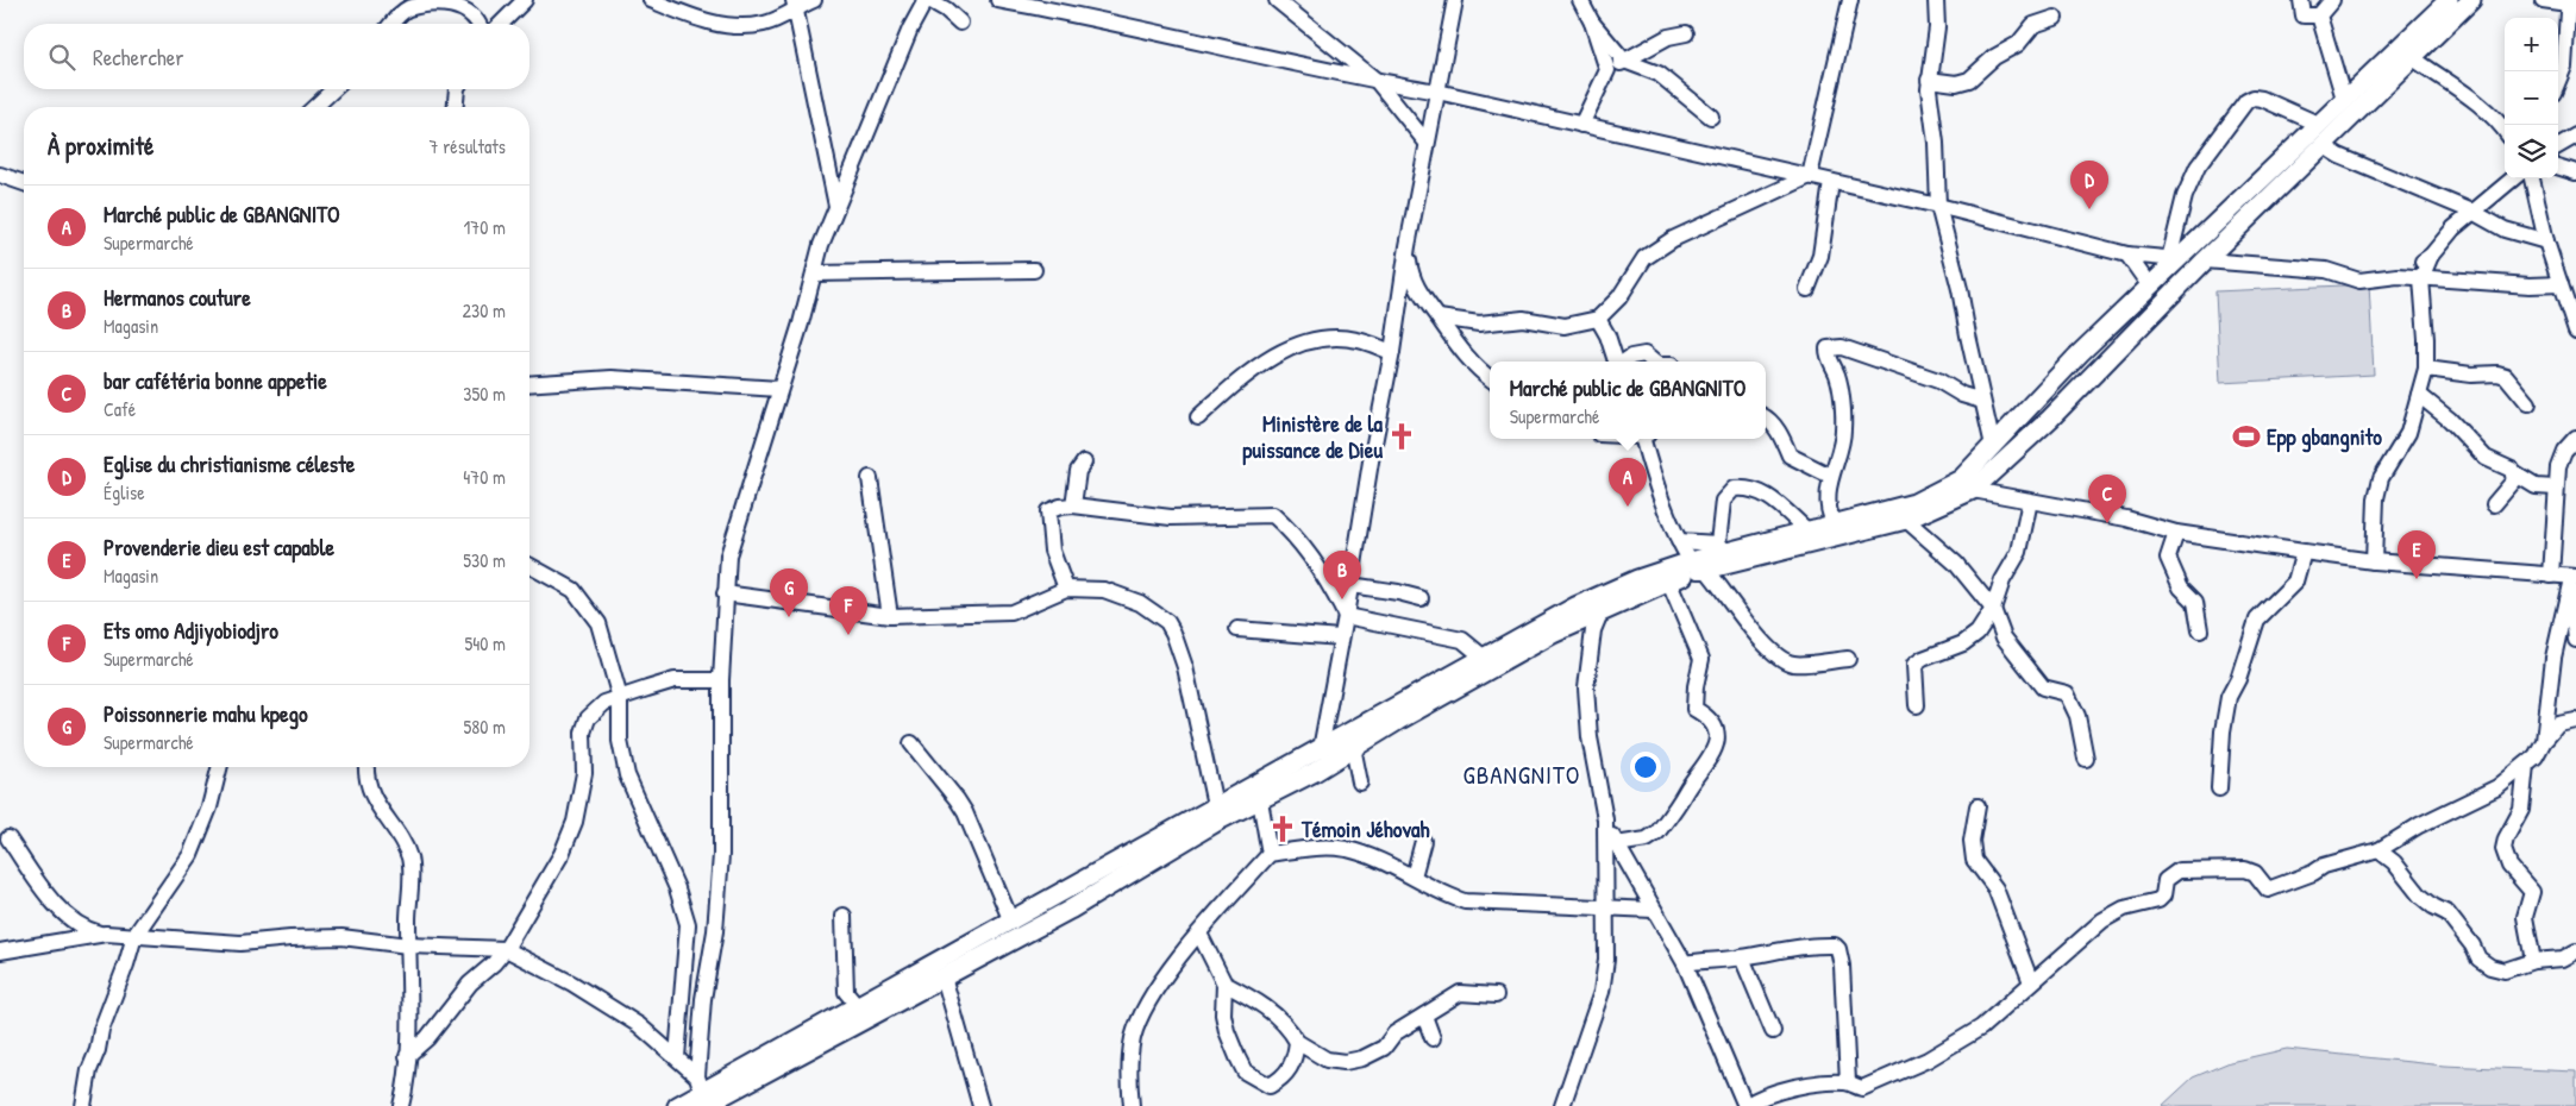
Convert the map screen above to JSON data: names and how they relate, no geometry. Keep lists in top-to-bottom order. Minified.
{"districts":["GBANGNITO"],"places":{"church":["Ministère de la puissance de Dieu","Témoin Jéhovah"],"sports":["Epp gbangnito"]},"page":{"map_buttons":["+","−"],"search":"Rechercher","heading":["À proximité","7 résultats"],"pins":["D","A","C","E","B","G","F"],"list":[{"mark":"A","name":"Marché public de GBANGNITO","note":"Supermarché","value":"170 m"},{"mark":"B","name":"Hermanos couture","note":"Magasin","value":"230 m"},{"mark":"C","name":"bar cafétéria bonne appetie","note":"Café","value":"350 m"},{"mark":"D","name":"Eglise du christianisme céleste","note":"Église","value":"470 m"},{"mark":"E","name":"Provenderie dieu est capable","note":"Magasin","value":"530 m"},{"mark":"F","name":"Ets omo Adjiyobiodjro","note":"Supermarché","value":"540 m"},{"mark":"G","name":"Poissonnerie mahu kpego","note":"Supermarché","value":"580 m"}],"popup":["Marché public de GBANGNITO","Supermarché"]}}
